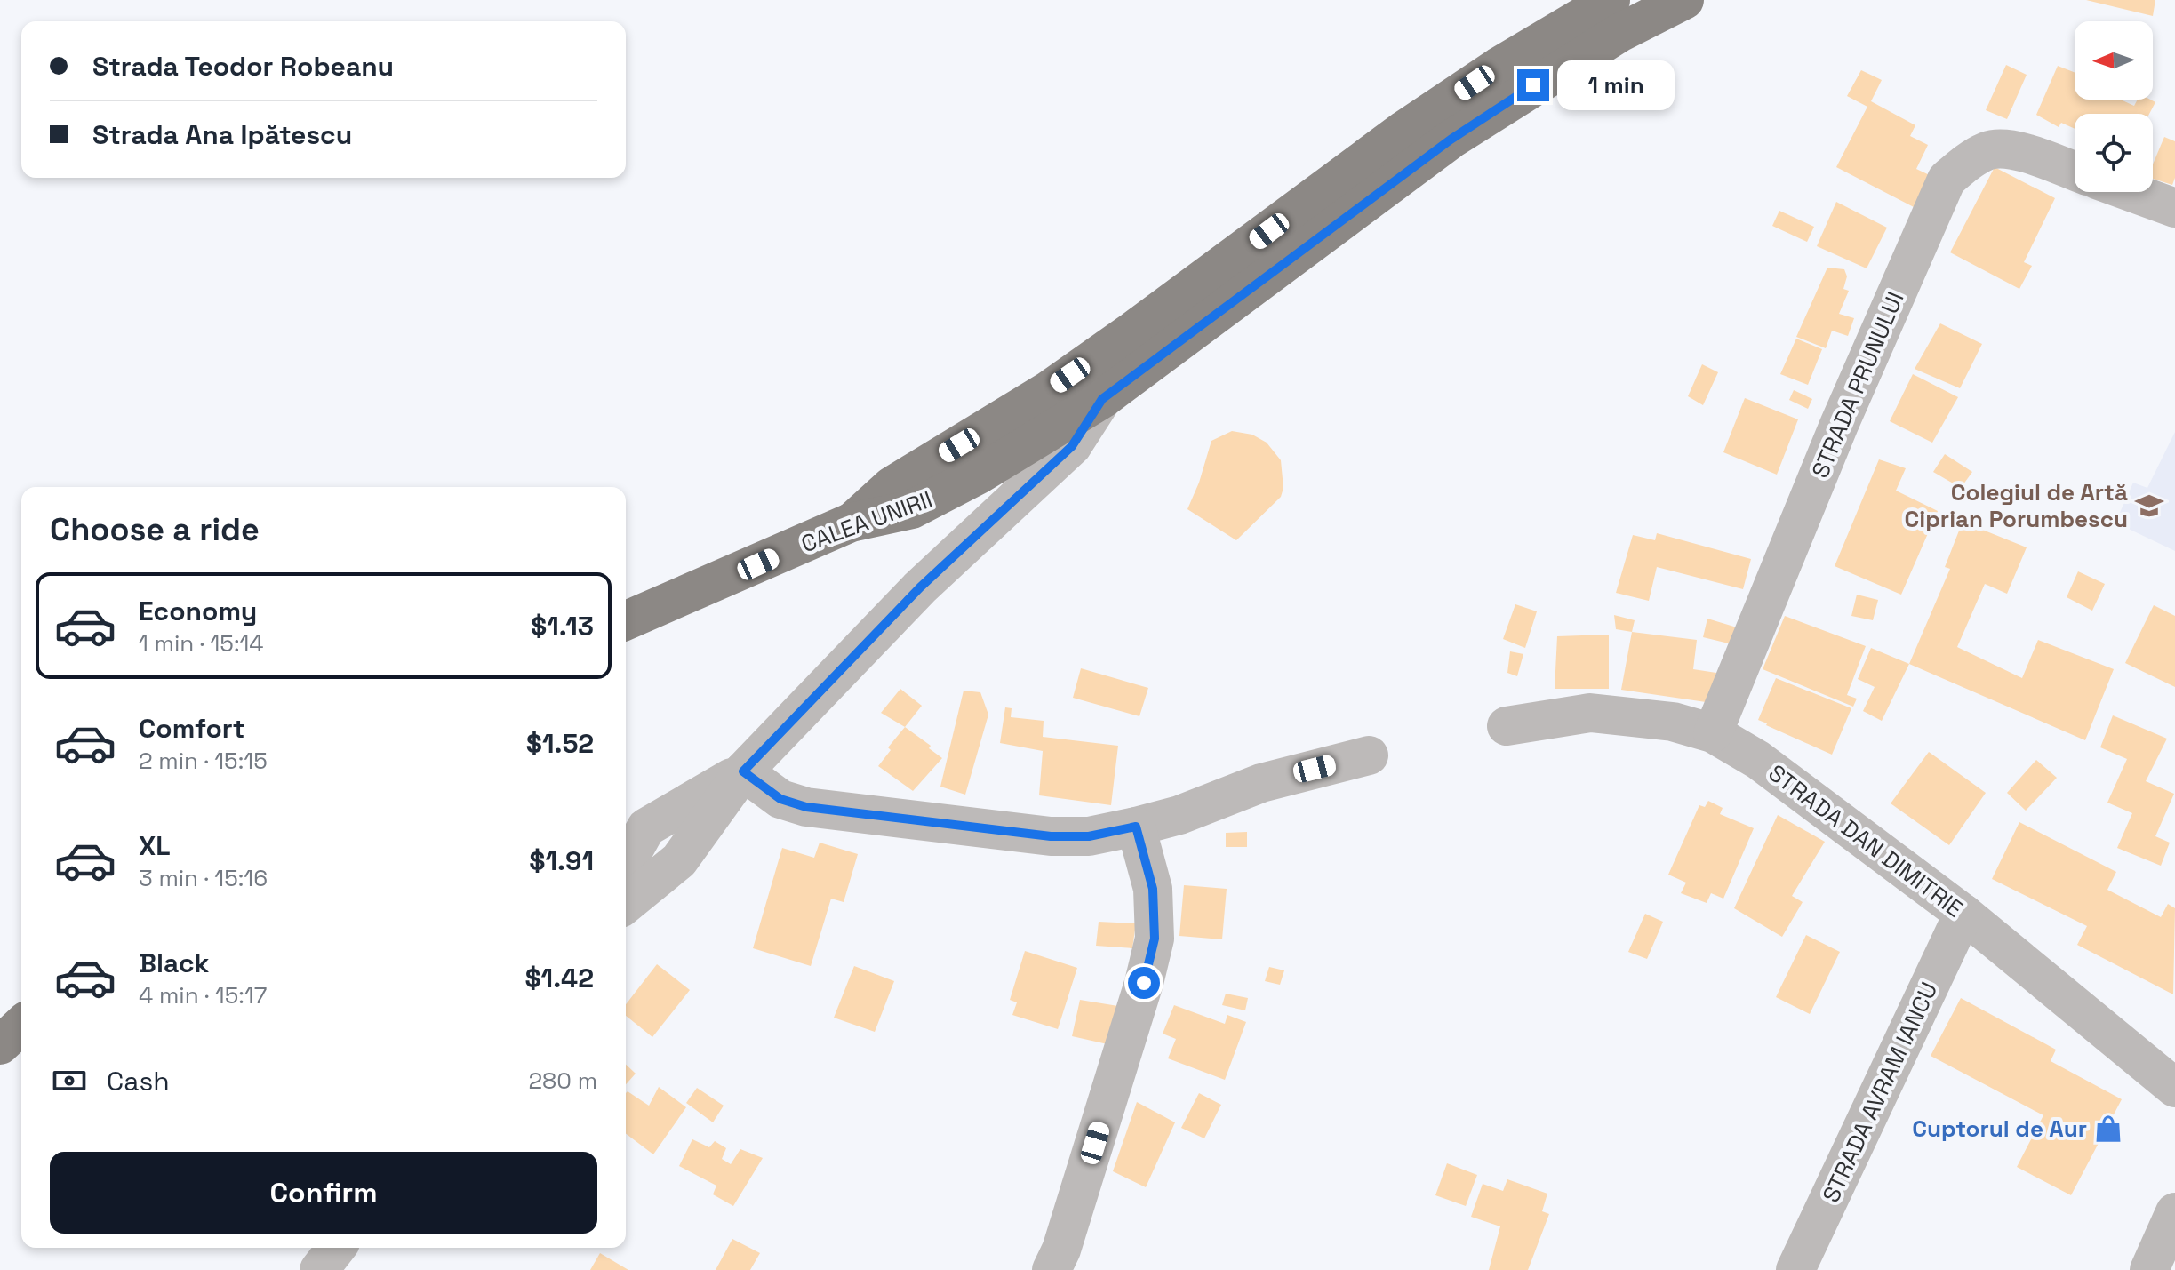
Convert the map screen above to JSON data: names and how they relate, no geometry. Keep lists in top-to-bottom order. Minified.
{"streets":{"main road":["CALEA UNIRII"],"street":["STRADA PRUNULUI","STRADA DAN DIMITRIE","STRADA AVRAM IANCU"]},"crossings":[["STRADA PRUNULUI","STRADA DAN DIMITRIE"],["STRADA DAN DIMITRIE","STRADA AVRAM IANCU"]],"places":{"school or university":["Colegiul de Artă Ciprian Porumbescu"],"shop":["Cuptorul de Aur"]},"north":"left","page":{"banner":["Strada Teodor Robeanu","Strada Ana Ipătescu"],"bubble":"1 min","heading":"Choose a ride","list":[{"name":"Economy","note":"1 min · 15:14","value":"$1.13"},{"name":"Comfort","note":"2 min · 15:15","value":"$1.52"},{"name":"XL","note":"3 min · 15:16","value":"$1.91"},{"name":"Black","note":"4 min · 15:17","value":"$1.42"}],"pay":["Cash","280 m"],"buttons":"Confirm"}}
